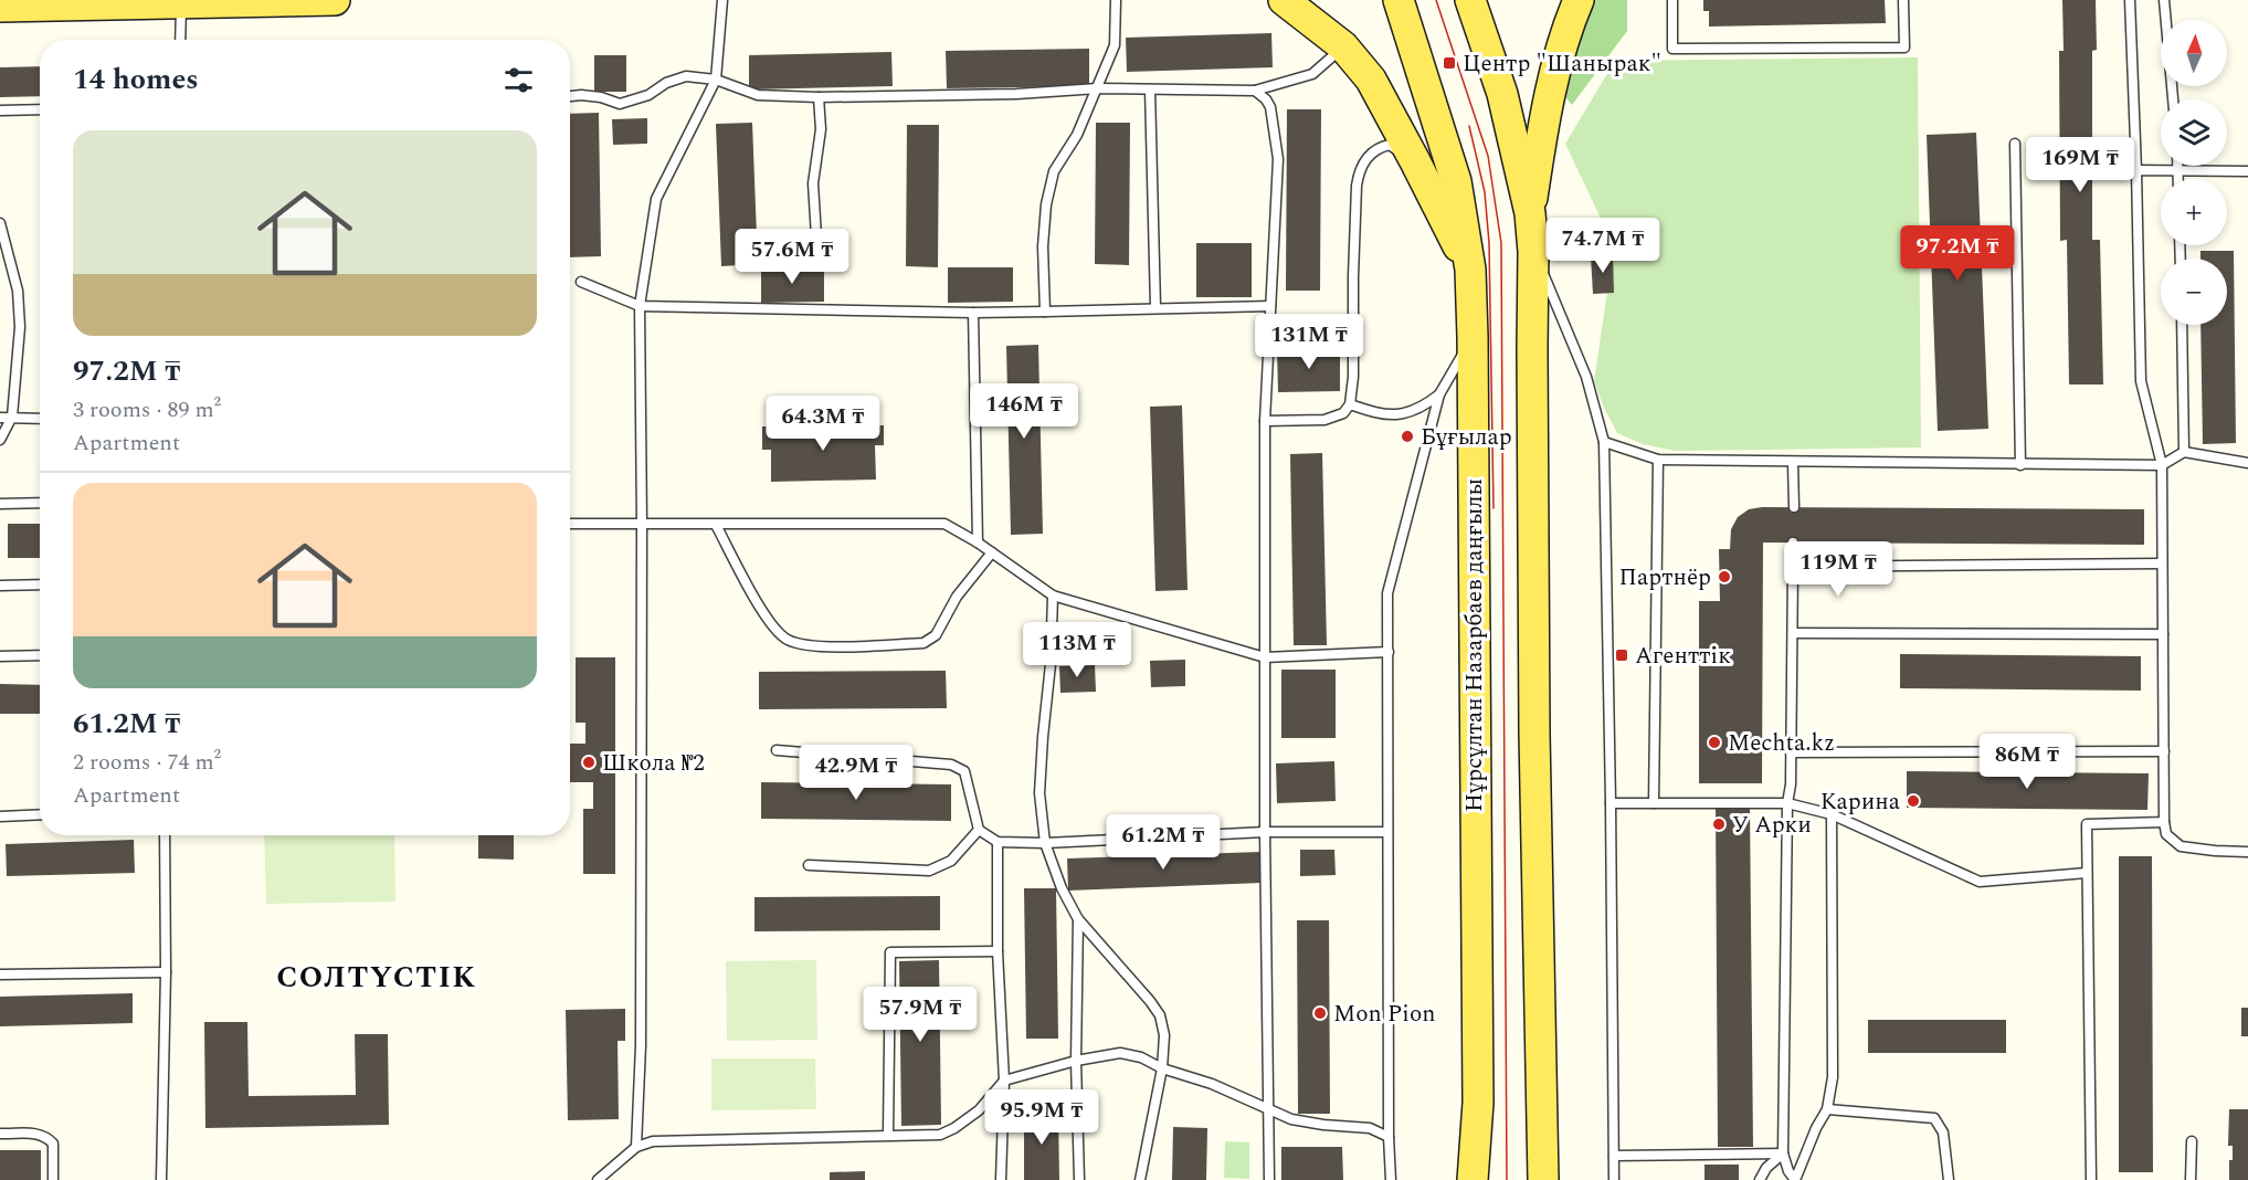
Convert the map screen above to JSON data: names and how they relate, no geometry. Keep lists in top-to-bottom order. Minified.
{"streets":{"main road":["Нұрсұлтан Назарбаев даңғылы"]},"districts":["СОЛТҮСТІК"],"places":{"transit":["Центр \"Шанырак\"","Агенттік"],"other":["Бұғылар","Партнёр","Mechta.kz","Школа №2","Карина","У Арки","Mon Pion"]},"north":"top","page":{"map_buttons":["+","−"],"heading":"14 homes","list":[{"name":"97.2M ₸","note":"3 rooms · 89 m² · Apartment"},{"name":"61.2M ₸","note":"2 rooms · 74 m² · Apartment"}],"price":["169M ₸","74.7M ₸","97.2M ₸","57.6M ₸","131M ₸","146M ₸","64.3M ₸","119M ₸","113M ₸","86M ₸","42.9M ₸","61.2M ₸","57.9M ₸","95.9M ₸"]}}
